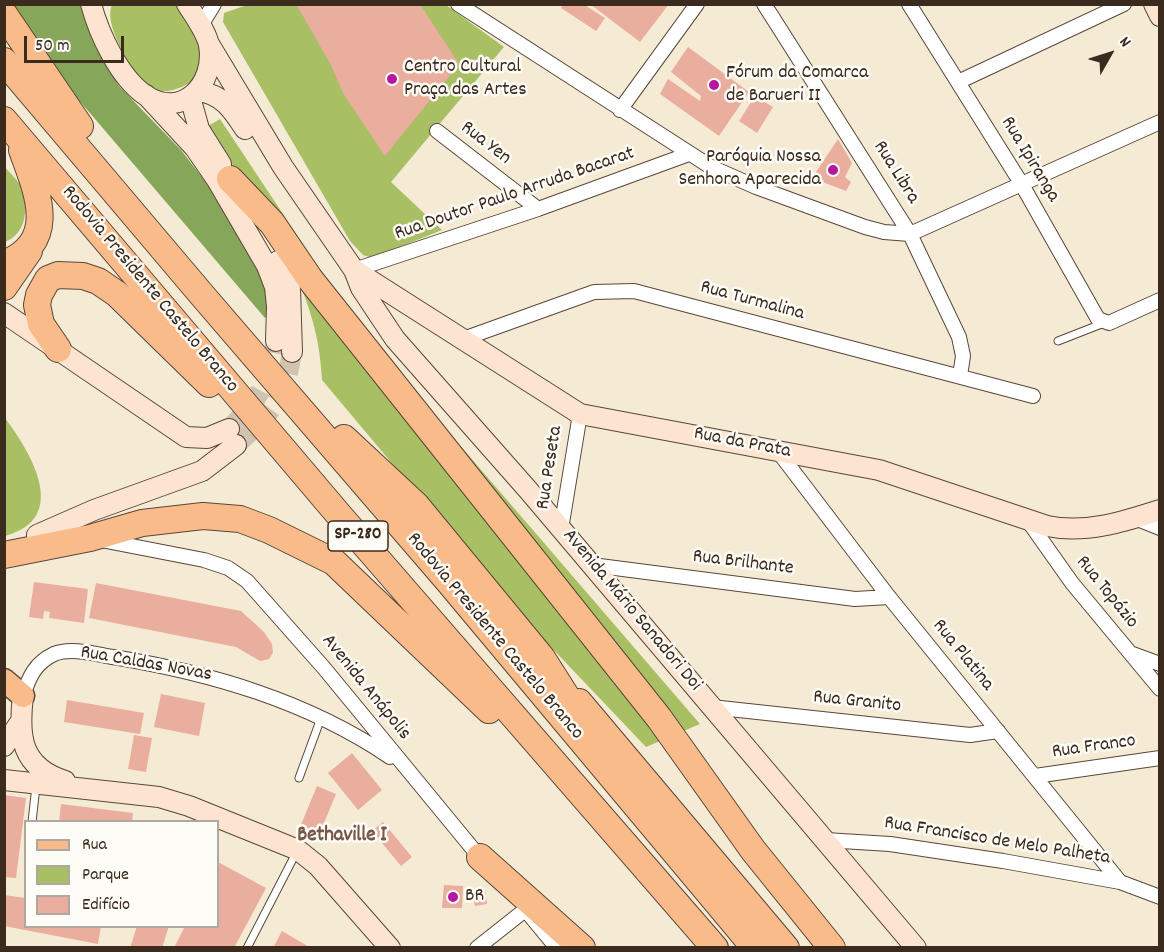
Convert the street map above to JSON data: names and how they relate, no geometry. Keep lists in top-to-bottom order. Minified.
{"streets":{"highway":["Rodovia Presidente Castelo Branco","SP-280"],"main road":["Rua da Prata","Avenida Mário Sanadori Doi","Rua Caldas Novas"],"street":["Rua Yen","Rua Ipiranga","Rua Libra","Rua Doutor Paulo Arruda Bacarat","Rua Turmalina","Rua Peseta","Rua Brilhante","Rua Topázio","Rua Platina","Avenida Anápolis","Rua Granito","Rua Franco","Rua Francisco de Melo Palheta"]},"crossings":[["Rua Yen","Rua Doutor Paulo Arruda Bacarat"],["Rua Libra","Rua Turmalina"],["Rua Doutor Paulo Arruda Bacarat","Rua da Prata"],["Rua Doutor Paulo Arruda Bacarat","Avenida Mário Sanadori Doi"],["Rua Turmalina","Rua da Prata"],["Rua da Prata","Rua Peseta"],["Rua da Prata","Rua Topázio"],["Rua da Prata","Avenida Mário Sanadori Doi"],["Rua da Prata","Rua Platina"],["Rua Peseta","Avenida Mário Sanadori Doi"],["Rua Brilhante","Avenida Mário Sanadori Doi"],["Rua Brilhante","Rua Platina"],["Avenida Mário Sanadori Doi","Rua Granito"],["Avenida Mário Sanadori Doi","Rua Francisco de Melo Palheta"],["Rua Platina","Rua Granito"],["Rua Platina","Rua Franco"],["Rua Platina","Rua Francisco de Melo Palheta"],["Rua Caldas Novas","Avenida Anápolis"]],"districts":["Bethaville I"],"places":["Centro Cultural Praça das Artes","Fórum da Comarca de Barueri II","Paróquia Nossa Senhora Aparecida","BR"],"legend":["Rua","Parque","Edifício"],"scale_bar":"50 m","north":"top right"}
